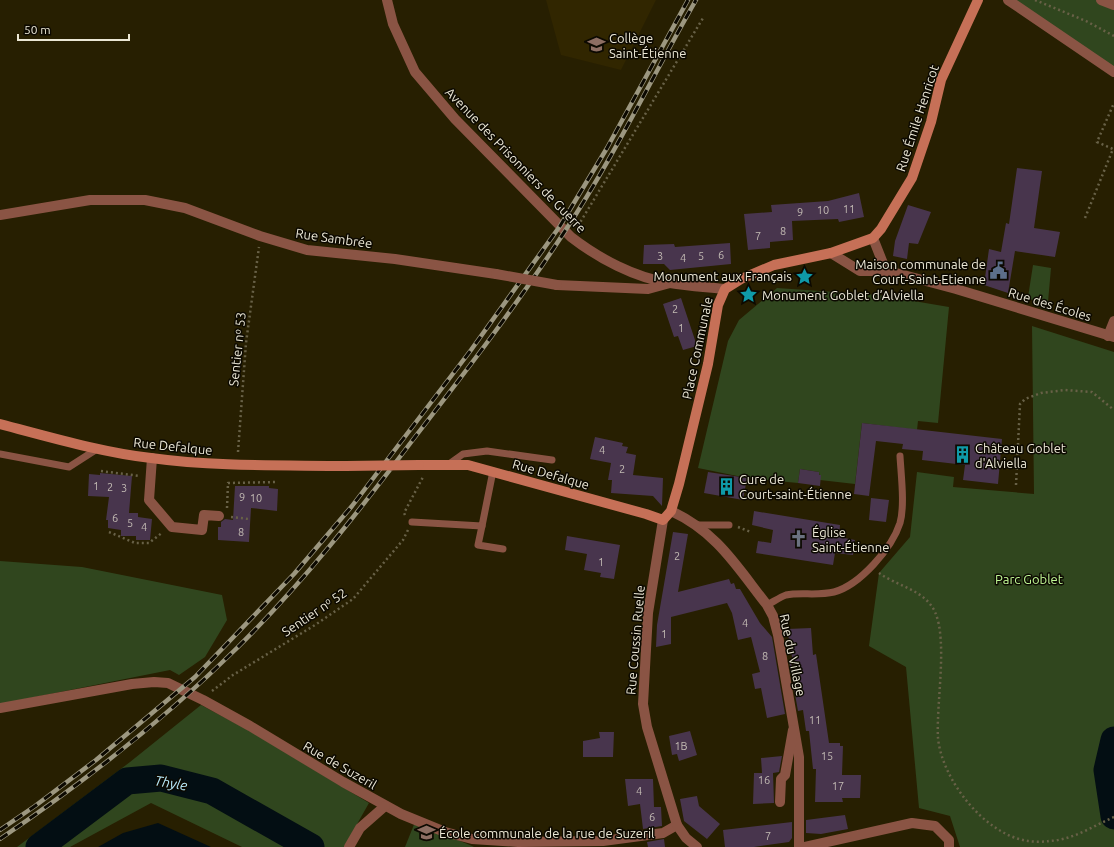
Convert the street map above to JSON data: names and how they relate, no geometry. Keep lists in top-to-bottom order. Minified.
{"streets":{"main road":["Rue Émile Henricot","Place Communale","Rue Defalque"],"street":["Avenue des Prisonniers de Guerre","Rue Sambrée","Rue des Écoles","Rue Coussin Ruelle","Rue du Village","Rue de Suzeril"],"path":["Sentier nᵒ 53","Sentier nᵒ 52"]},"crossings":[["Rue Émile Henricot","Place Communale"],["Avenue des Prisonniers de Guerre","Rue Sambrée"],["Avenue des Prisonniers de Guerre","Place Communale"],["Rue Sambrée","Sentier nᵒ 53"],["Place Communale","Rue du Village"],["Sentier nᵒ 53","Rue Defalque"],["Rue Defalque","Rue Coussin Ruelle"],["Sentier nᵒ 52","Rue de Suzeril"],["Rue Coussin Ruelle","Rue de Suzeril"]],"water":["Thyle"],"parks":["Parc Goblet"],"places":{"school or university":["Collège Saint-Étienne","École communale de la rue de Suzeril"],"public building":["Maison communale de Court-Saint-Etienne"],"place":["Monument aux Français","Monument Goblet d’Alviella"],"building":["Château Goblet d'Alviella","Cure de Court-saint-Étienne"],"church":["Église Saint-Étienne"]},"house_numbers":["11","10","9","8","7","6","3","5","4","2","1","4","2","1","2","3","9","10","6","5","4","8","2","1","4","1","8","11","1B","15","16","17","4","6","7"],"scale_bar":"50 m"}
